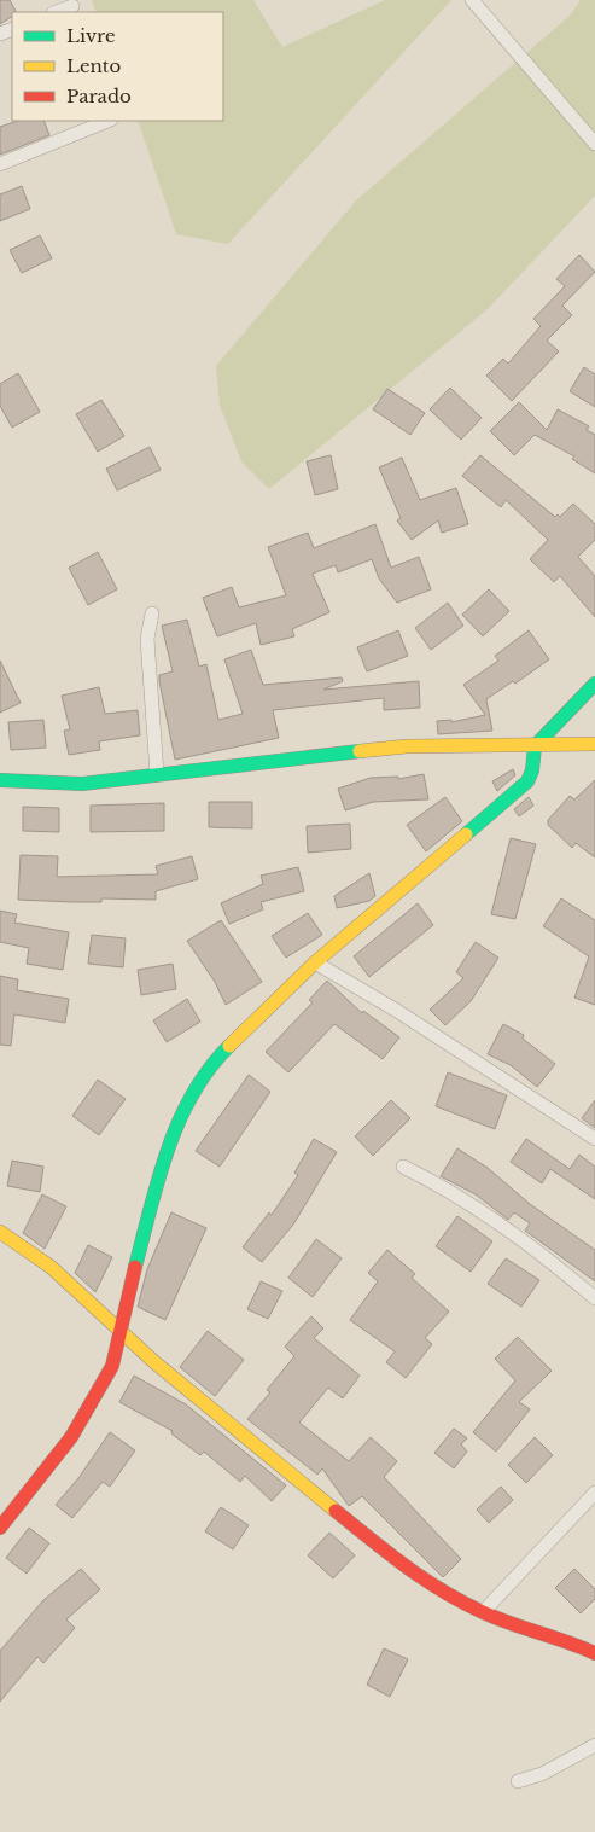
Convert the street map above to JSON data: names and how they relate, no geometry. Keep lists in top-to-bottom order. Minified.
{"legend":["Livre","Lento","Parado"]}
